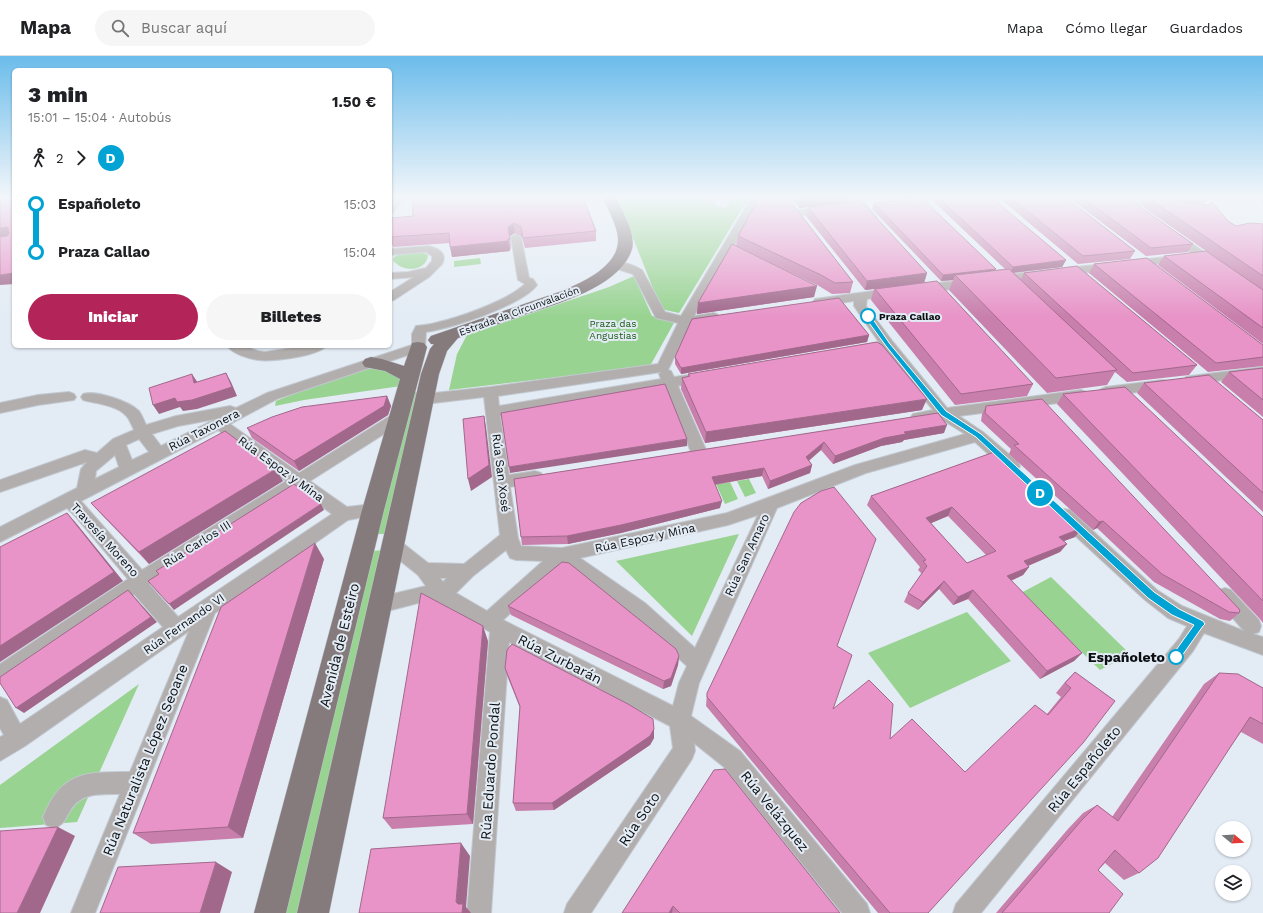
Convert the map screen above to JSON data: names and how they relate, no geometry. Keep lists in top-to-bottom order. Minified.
{"streets":{"main road":["Estrada da Circunvalación","Avenida de Esteiro"],"street":["Rúa Taxonera","Rúa Espoz y Mina","Rúa San Xosé","Travesía Moreno","Rúa Carlos III","Rúa San Amaro","Rúa Fernando VI","Rúa Zurbarán","Rúa Naturalista López Seoane","Rúa Españoleto","Rúa Eduardo Pondal","Rúa Velázquez","Rúa Soto"]},"crossings":[["Estrada da Circunvalación","Rúa Taxonera"],["Rúa Taxonera","Rúa Espoz y Mina"],["Rúa Taxonera","Travesía Moreno"],["Rúa Espoz y Mina","Rúa San Xosé"],["Rúa Espoz y Mina","Rúa Carlos III"],["Rúa Espoz y Mina","Rúa San Amaro"],["Rúa Espoz y Mina","Rúa Fernando VI"],["Travesía Moreno","Rúa Carlos III"],["Travesía Moreno","Rúa Fernando VI"],["Rúa Carlos III","Avenida de Esteiro"],["Rúa San Amaro","Rúa Zurbarán"],["Rúa San Amaro","Rúa Velázquez"],["Rúa San Amaro","Rúa Soto"],["Rúa Fernando VI","Avenida de Esteiro"],["Rúa Fernando VI","Rúa Naturalista López Seoane"],["Rúa Zurbarán","Rúa Eduardo Pondal"],["Rúa Zurbarán","Rúa Velázquez"],["Rúa Zurbarán","Rúa Soto"],["Rúa Velázquez","Rúa Soto"]],"parks":["Praza das Angustias"],"places":["Praza Callao","Españoleto"],"lines":["bus line D"],"north":"right","page":{"header":"Mapa","search":"Buscar aquí","nav":["Mapa","Cómo llegar","Guardados"],"on_map":"D","heading":["3 min","15:01 – 15:04 · Autobús","1.50 €"],"legs":["2","D"],"list":[{"name":"Españoleto","value":"15:03"},{"name":"Praza Callao","value":"15:04"}],"buttons":["Iniciar","Billetes"]}}
